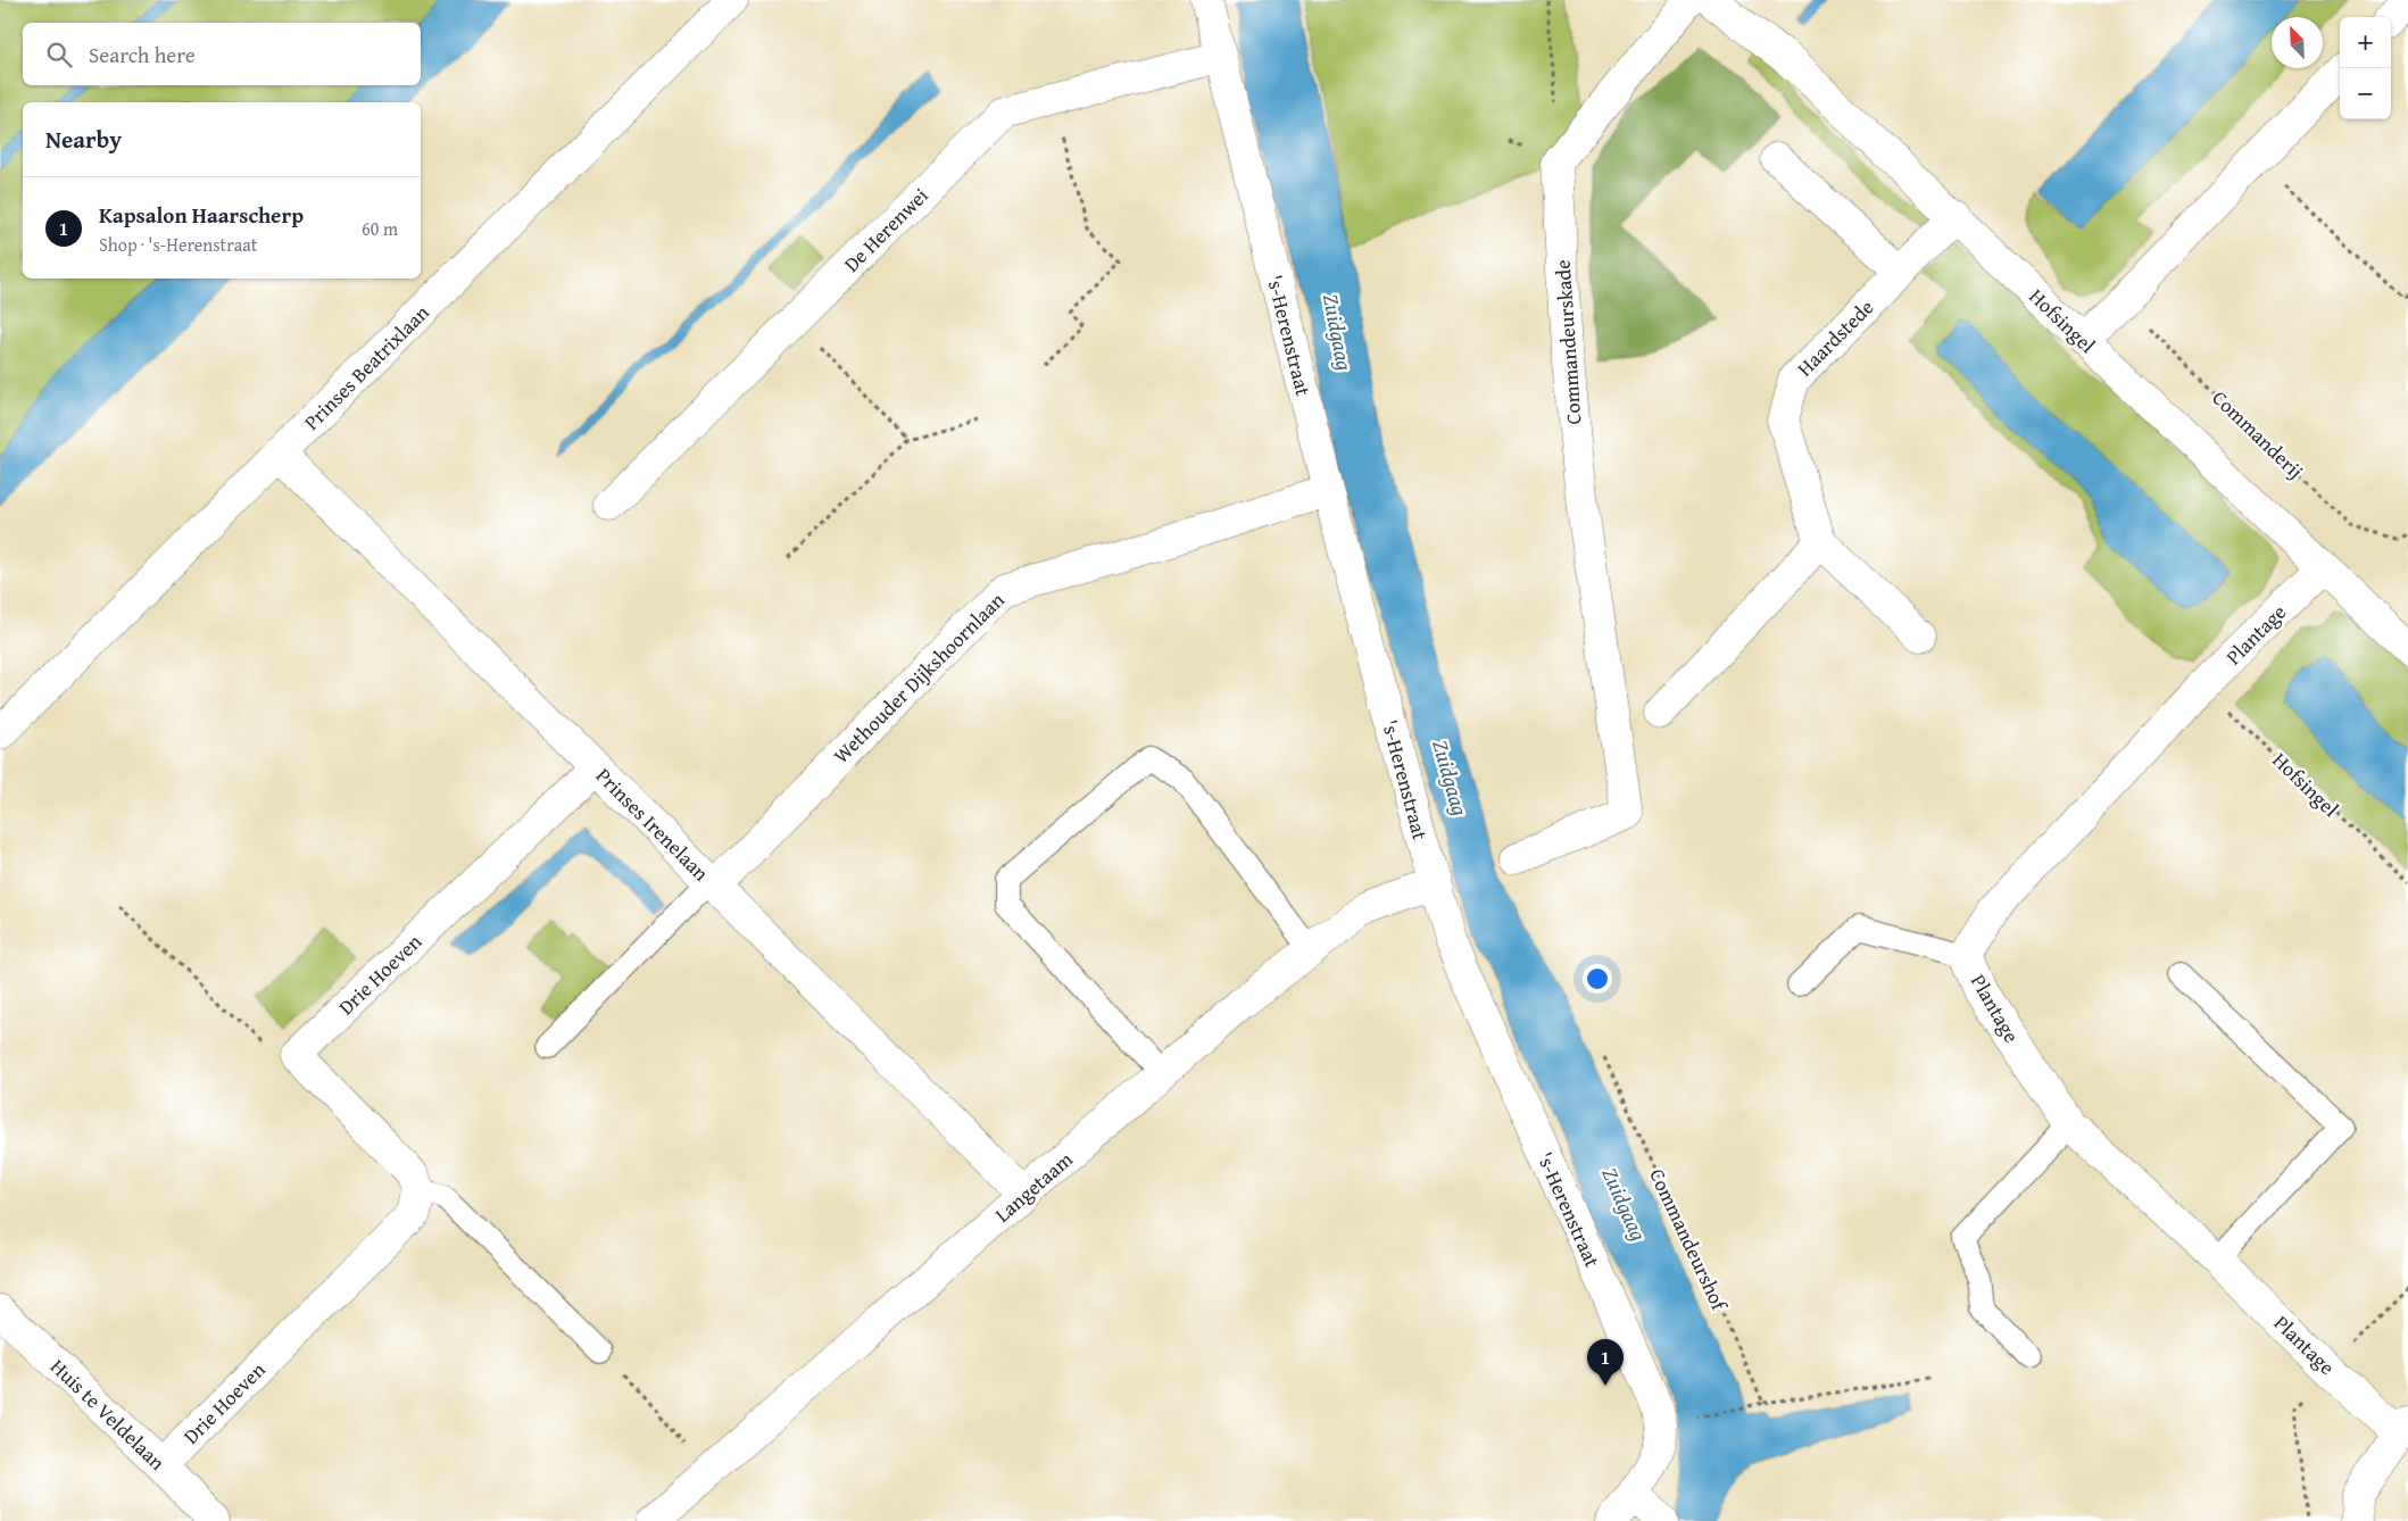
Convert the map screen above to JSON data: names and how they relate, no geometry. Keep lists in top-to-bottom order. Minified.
{"streets":{"street":["De Herenwei","Hofsingel","'s-Herenstraat","Haardstede","Commandeurskade","Prinses Beatrixlaan","Plantage","Wethouder Dijkshoornlaan","Prinses Irenelaan","Drie Hoeven","Langetaam","Huis te Veldelaan"],"path":["Commanderij","Commandeurshof"]},"crossings":[["De Herenwei","'s-Herenstraat"],["Hofsingel","Haardstede"],["Hofsingel","Plantage"],["'s-Herenstraat","Wethouder Dijkshoornlaan"],["'s-Herenstraat","Langetaam"],["Prinses Beatrixlaan","Prinses Irenelaan"],["Wethouder Dijkshoornlaan","Prinses Irenelaan"],["Prinses Irenelaan","Drie Hoeven"],["Prinses Irenelaan","Langetaam"],["Drie Hoeven","Huis te Veldelaan"]],"water":["Zuidgaag"],"north":"top left","page":{"map_buttons":["+","−"],"search":"Search here","heading":"Nearby","list":[{"mark":"1","name":"Kapsalon Haarscherp","note":"Shop · 's-Herenstraat","value":"60 m"}],"pins":"1"}}
